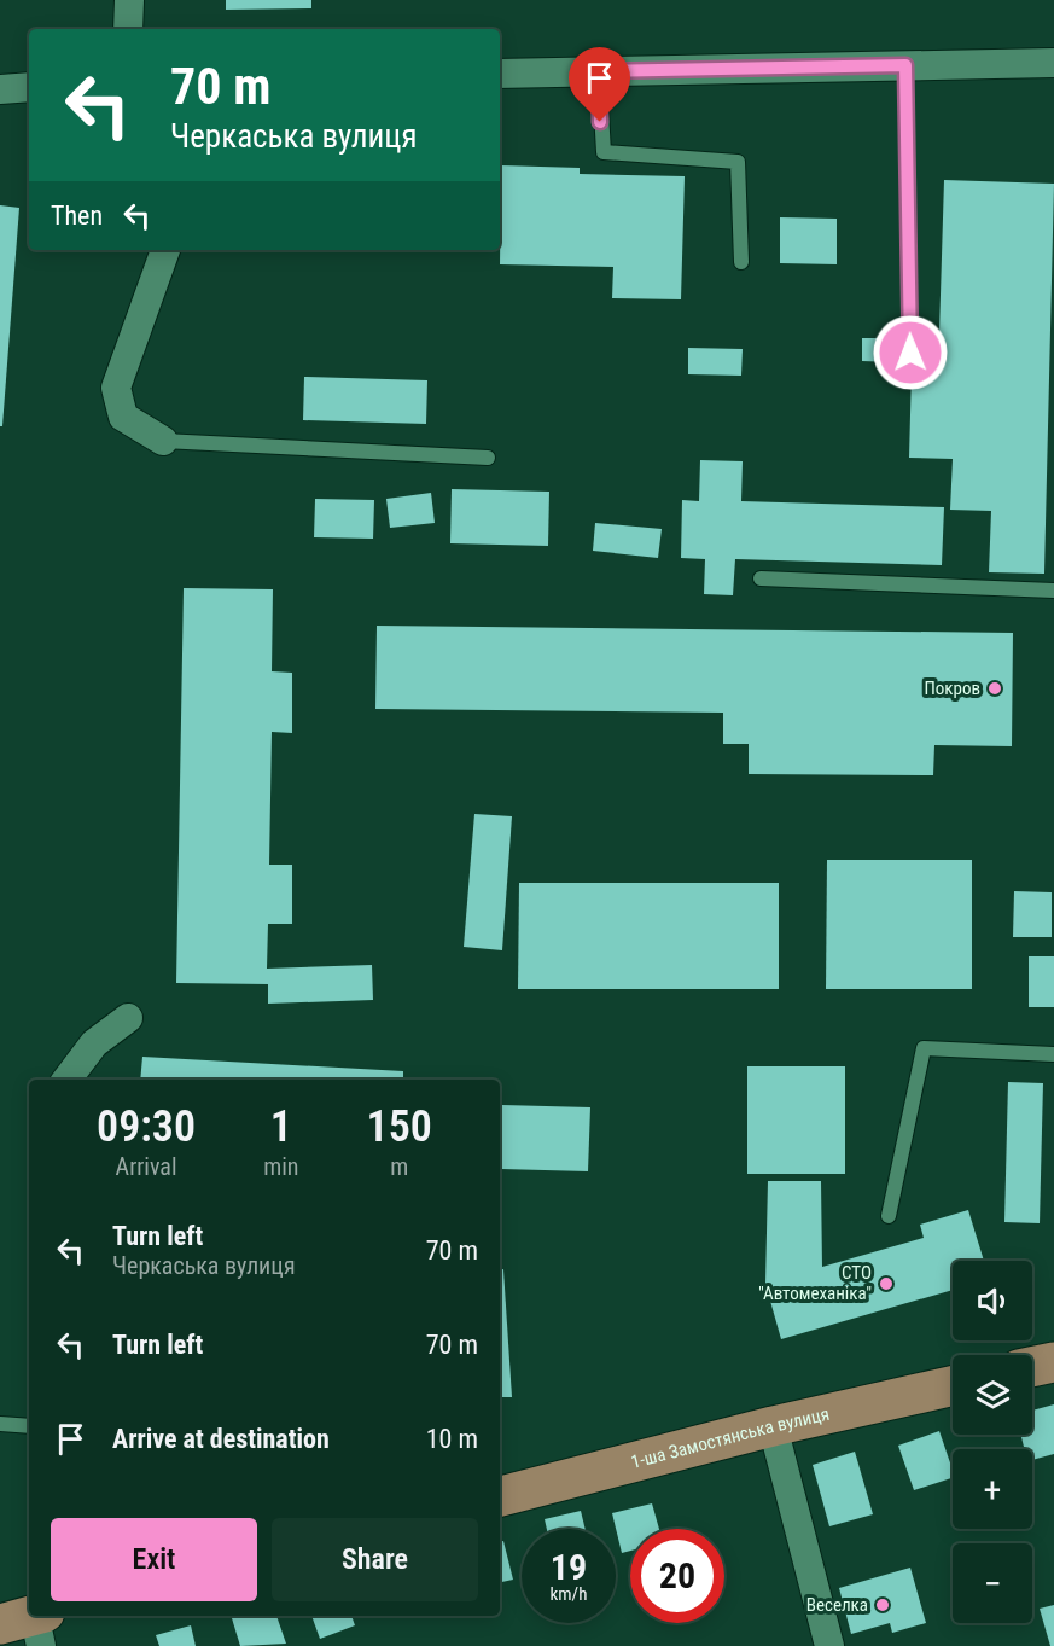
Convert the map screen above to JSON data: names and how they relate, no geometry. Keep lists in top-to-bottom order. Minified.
{"streets":{"main road":["1-ша Замостянська вулиця"]},"places":["Покров","СТО \"Автомеханіка\"","Веселка"],"page":{"turn":["70 m","Черкаська вулиця"],"then":"Then","eta":["09:30","Arrival","1","min","150","m"],"list":[{"name":"Turn left","note":"Черкаська вулиця","value":"70 m"},{"name":"Turn left","value":"70 m"},{"name":"Arrive at destination","value":"10 m"}],"map_buttons":["+","−"],"buttons":["Exit","Share"],"speed":"19 km/h","limit":"20"}}
